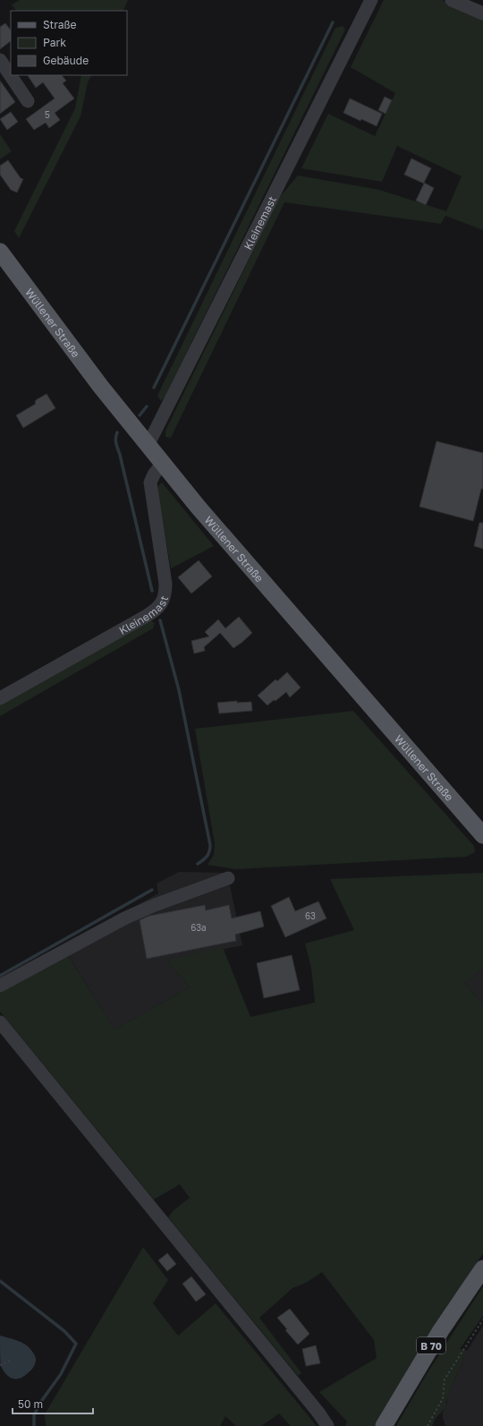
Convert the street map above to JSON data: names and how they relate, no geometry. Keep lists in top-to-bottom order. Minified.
{"streets":{"main road":["Wüllener Straße","B 70"],"street":["Kleinemast"]},"crossings":[["Kleinemast","Wüllener Straße"]],"house_numbers":["5","63","63a"],"legend":["Straße","Park","Gebäude"],"scale_bar":"50 m"}
